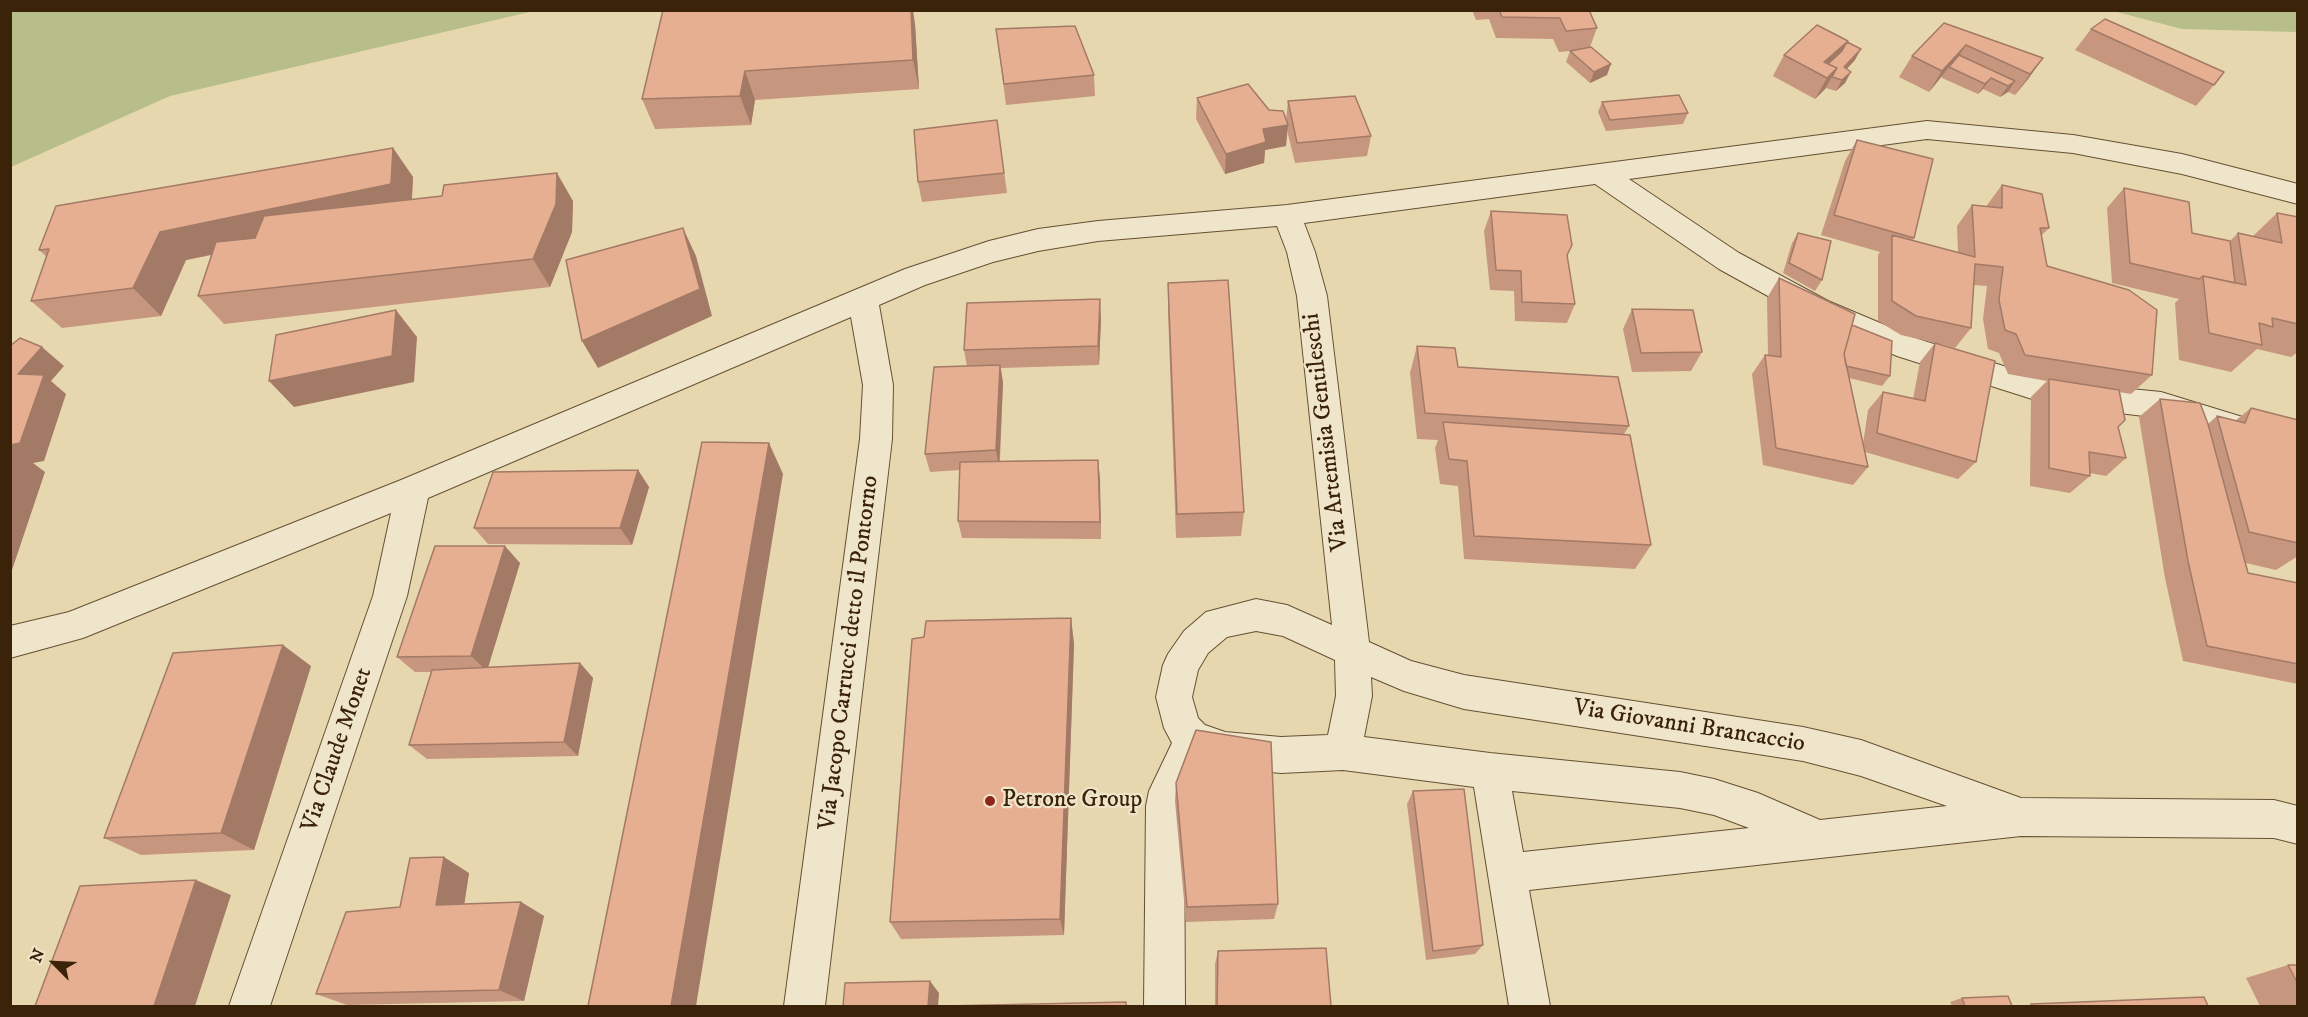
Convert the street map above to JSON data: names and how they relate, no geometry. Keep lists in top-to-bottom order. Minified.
{"streets":{"street":["Via Artemisia Gentileschi","Via Jacopo Carrucci detto il Pontorno","Via Giovanni Brancaccio","Via Claude Monet"]},"crossings":[["Via Artemisia Gentileschi","Via Giovanni Brancaccio"]],"places":["Petrone Group"],"north":"top left"}
